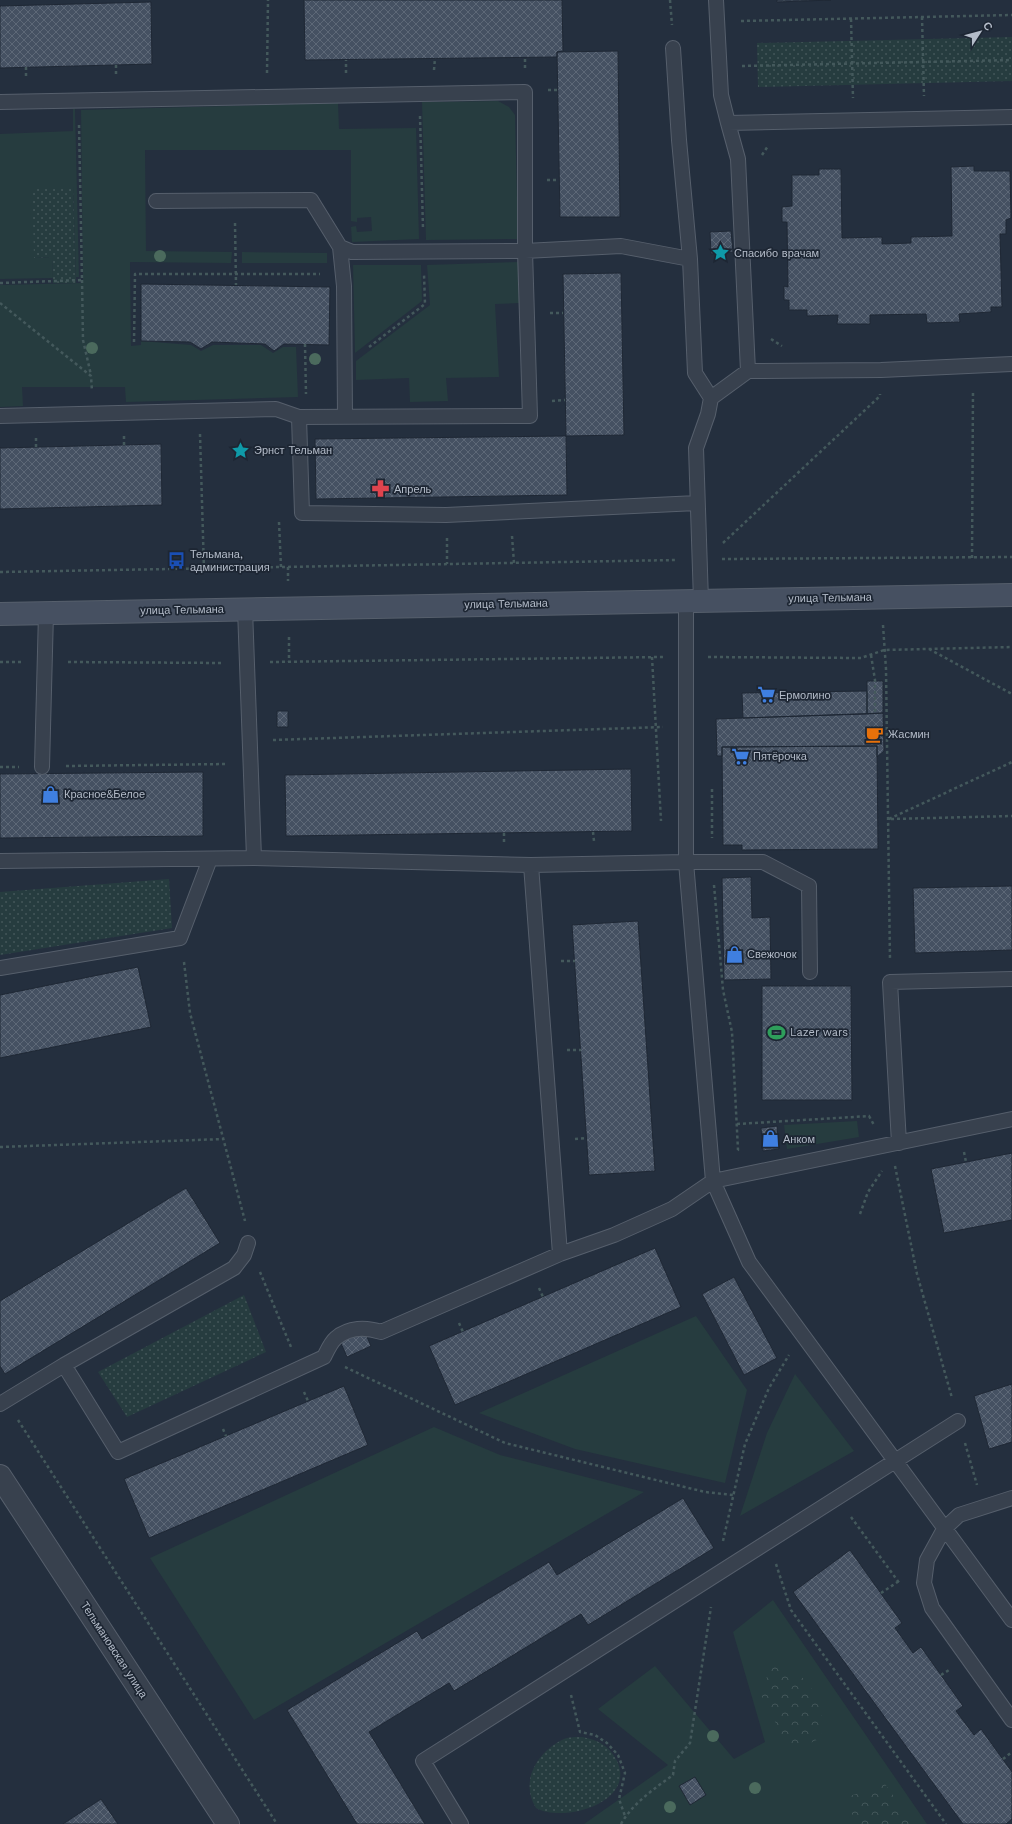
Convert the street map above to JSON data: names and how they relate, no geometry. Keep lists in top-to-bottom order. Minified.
{"streets":{"main road":["улица Тельмана"],"street":["Тельмановская улица"]},"places":{"place":["Спасибо врачам","Эрнст Тельман"],"pharmacy":["Апрель"],"bus stop":["Тельмана, администрация"],"supermarket":["Ермолино","Пятёрочка"],"cafe":["Жасмин"],"shop":["Красное&Белое","Свежочок","Анком"],"sports":["Lazer wars"]},"north":"top right"}
